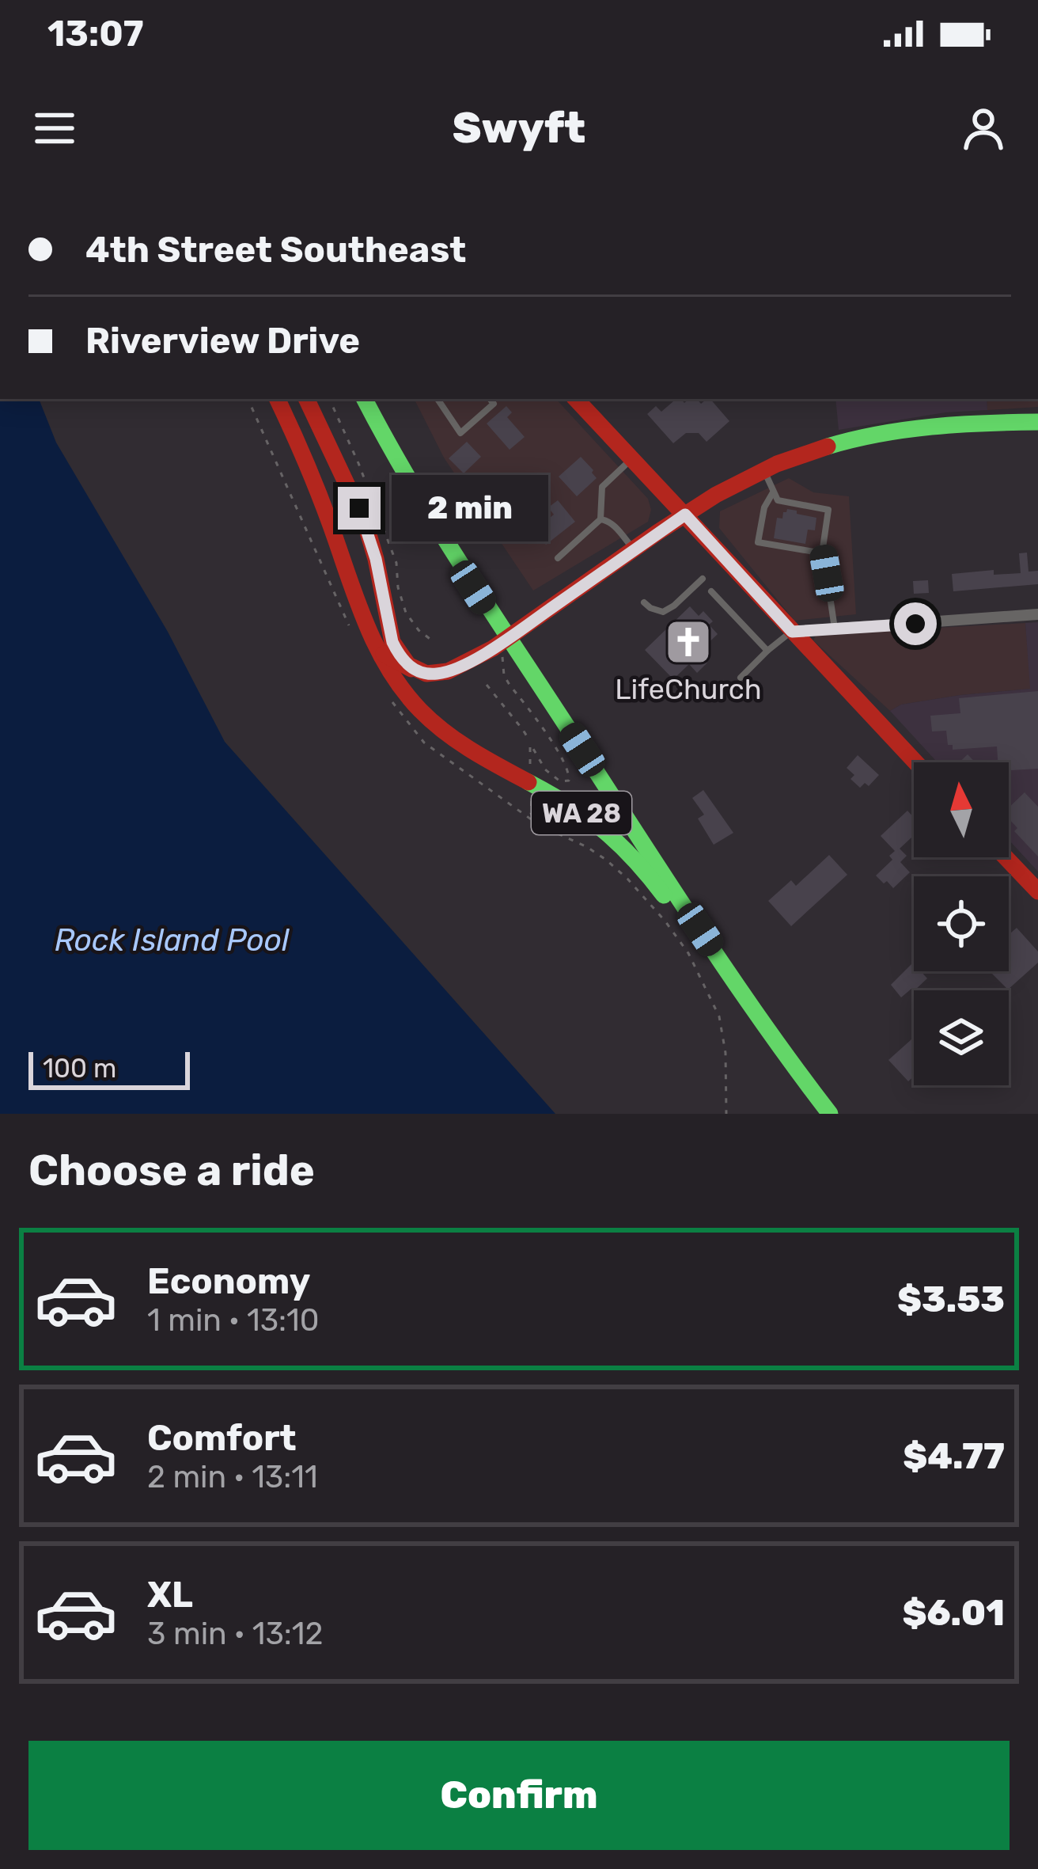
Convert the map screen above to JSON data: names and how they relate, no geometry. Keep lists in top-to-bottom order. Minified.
{"streets":{"main road":["WA 28"]},"water":["Rock Island Pool"],"places":{"church":["LifeChurch"]},"scale_bar":"100 m","north":"top","page":{"status":"13:07","header":"Swyft","banner":["4th Street Southeast","Riverview Drive"],"bubble":"2 min","scale":"100 m","heading":"Choose a ride","list":[{"name":"Economy","note":"1 min · 13:10","value":"$3.53"},{"name":"Comfort","note":"2 min · 13:11","value":"$4.77"},{"name":"XL","note":"3 min · 13:12","value":"$6.01"}],"buttons":"Confirm"}}
